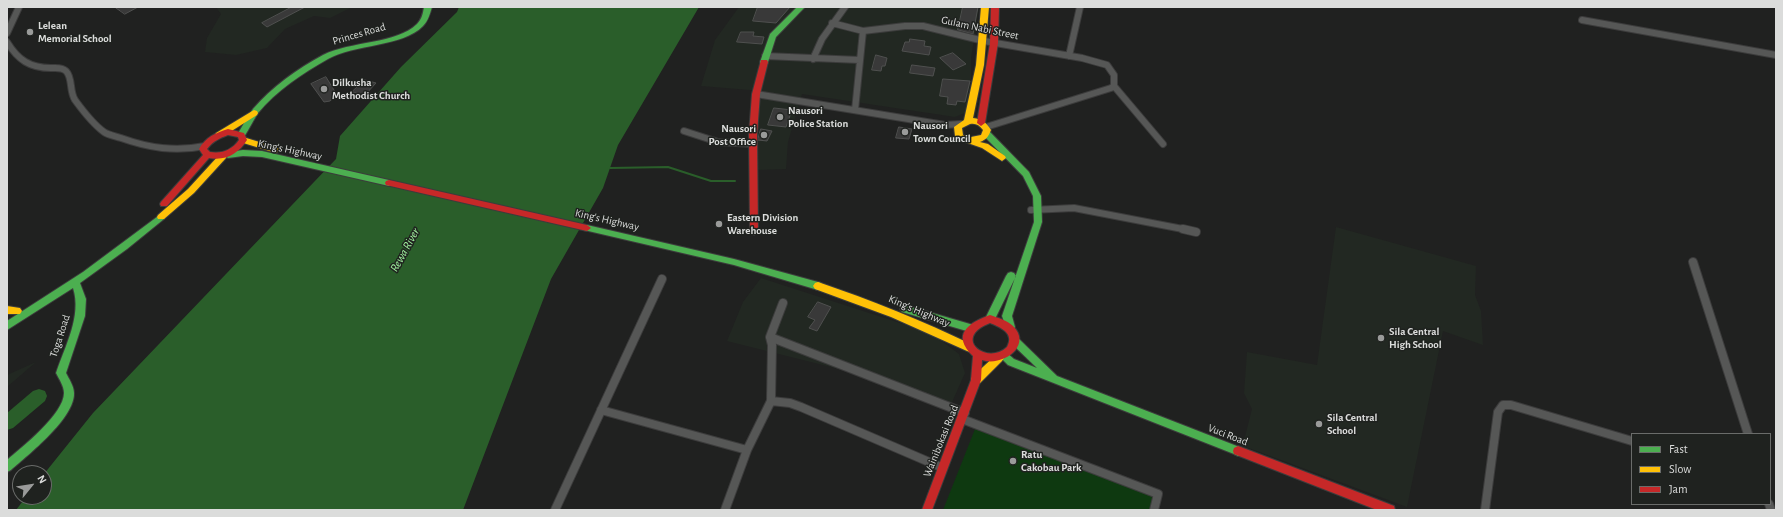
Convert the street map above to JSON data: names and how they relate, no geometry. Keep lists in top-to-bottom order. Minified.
{"streets":{"main road":["Princes Road","King's Highway","Toga Road","Vuci Road","Wainibokasi Road"],"street":["Gulam Nabi Street"]},"crossings":[["Princes Road","King's Highway"],["King's Highway","Vuci Road"],["King's Highway","Wainibokasi Road"],["Vuci Road","Wainibokasi Road"]],"water":["Rewa River"],"places":["Lelean Memorial School","Dilkusha Methodist Church","Nausori Police Station","Nausori Town Council","Nausori Post Office","Eastern Division Warehouse","Sila Central High School","Sila Central School","Ratu Cakobau Park"],"legend":["Fast","Slow","Jam"],"north":"top right"}
